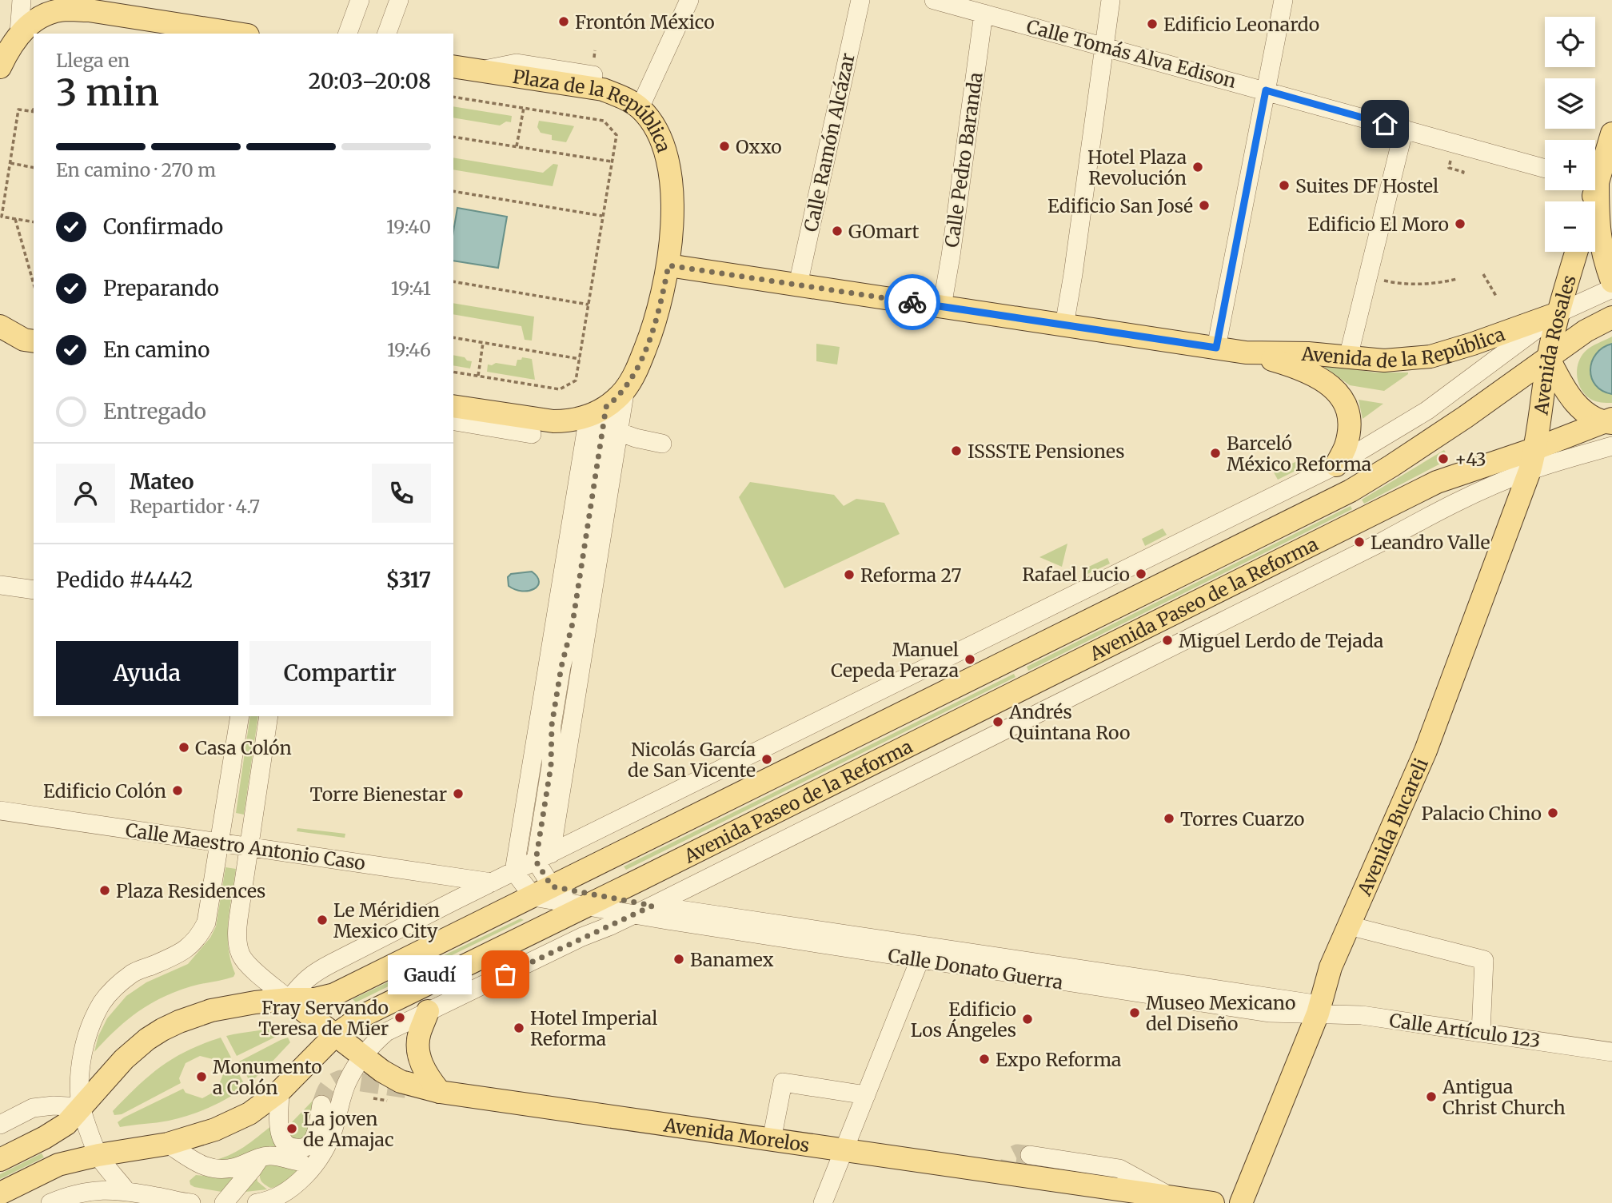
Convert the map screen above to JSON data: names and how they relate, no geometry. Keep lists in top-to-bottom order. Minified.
{"streets":{"main road":["Plaza de la República","Avenida de la República","Avenida Rosales","Avenida Paseo de la Reforma","Avenida Bucareli","Avenida Morelos"],"street":["Calle Tomás Alva Edison","Calle Ramón Alcázar","Calle Pedro Baranda","Calle Maestro Antonio Caso","Calle Donato Guerra","Calle Artículo 123"]},"crossings":[["Calle Tomás Alva Edison","Calle Pedro Baranda"],["Plaza de la República","Avenida de la República"],["Calle Ramón Alcázar","Avenida de la República"],["Calle Pedro Baranda","Avenida de la República"],["Avenida de la República","Avenida Rosales"],["Avenida Rosales","Avenida Paseo de la Reforma"],["Avenida Rosales","Avenida Bucareli"],["Avenida Paseo de la Reforma","Avenida Bucareli"],["Avenida Paseo de la Reforma","Calle Donato Guerra"],["Avenida Paseo de la Reforma","Avenida Morelos"],["Avenida Bucareli","Calle Donato Guerra"],["Avenida Bucareli","Calle Artículo 123"],["Calle Donato Guerra","Calle Artículo 123"]],"places":["Frontón México","Edificio Leonardo","Oxxo","Hotel Plaza Revolución","Suites DF Hostel","Edificio San José","Edificio El Moro","GOmart","ISSSTE Pensiones","Barceló México Reforma","+43","Leandro Valle","Rafael Lucio","Reforma 27","Miguel Lerdo de Tejada","Manuel Cepeda Peraza","Andrés Quintana Roo","Casa Colón","Nicolás García de San Vicente","Edificio Colón","Torre Bienestar","Palacio Chino","Torres Cuarzo","Plaza Residences","Le Méridien Mexico City","Banamex","Gaudí","Museo Mexicano del Diseño","Fray Servando Teresa de Mier","Edificio Los Ángeles","Hotel Imperial Reforma","Expo Reforma","Monumento a Colón","Antigua Christ Church","La joven de Amajac"],"page":{"map_buttons":["+","−"],"heading":["3 min","Llega en","20:03–20:08"],"panel":["Mateo","Repartidor · 4.7","Pedido #4442","$317"],"bar":"En camino · 270 m","list":[["Confirmado","19:40"],["Preparando","19:41"],["En camino","19:46"],"Entregado"],"buttons":["Ayuda","Compartir"],"bubble":"Gaudí"}}
